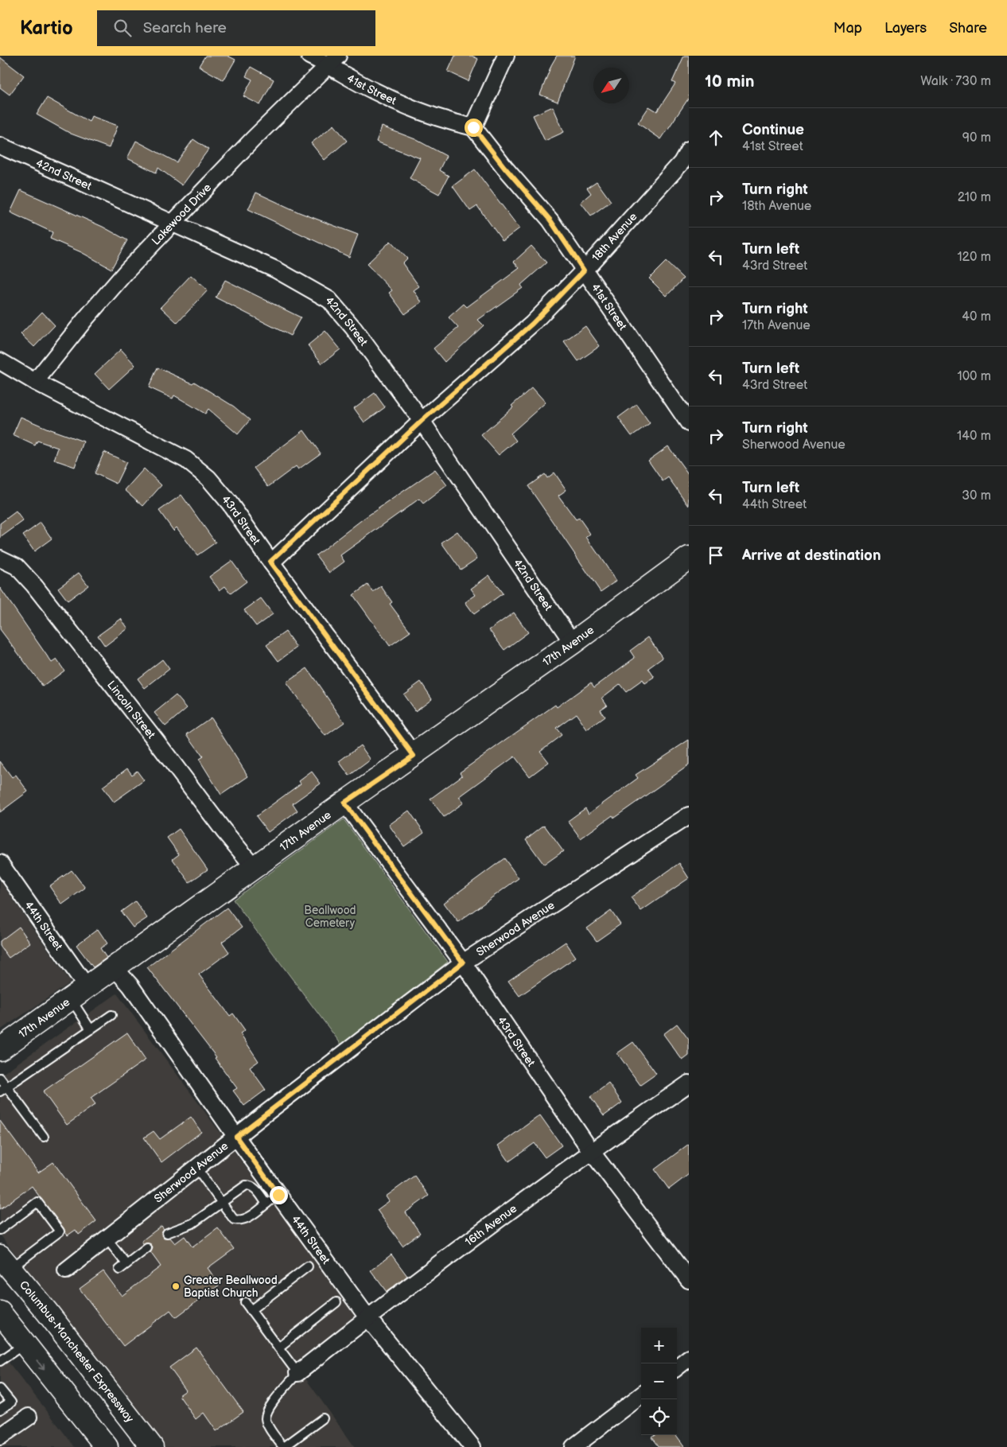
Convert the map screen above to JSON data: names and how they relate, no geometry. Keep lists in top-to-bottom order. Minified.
{"streets":{"street":["41st Street","42nd Street","Lakewood Drive","18th Avenue","43rd Street","17th Avenue","Lincoln Street","44th Street","Sherwood Avenue","16th Avenue","Columbus-Manchester Expressway"]},"crossings":[["41st Street","Lakewood Drive"],["41st Street","18th Avenue"],["42nd Street","Lakewood Drive"],["42nd Street","18th Avenue"],["42nd Street","17th Avenue"],["Lakewood Drive","43rd Street"],["18th Avenue","43rd Street"],["43rd Street","17th Avenue"],["43rd Street","Sherwood Avenue"],["43rd Street","16th Avenue"],["17th Avenue","Lincoln Street"],["17th Avenue","44th Street"],["44th Street","Sherwood Avenue"],["44th Street","16th Avenue"]],"parks":["Beallwood Cemetery"],"places":["Greater Beallwood Baptist Church"],"north":"bottom left","page":{"header":"Kartio","search":"Search here","nav":["Map","Layers","Share"],"heading":["10 min","Walk · 730 m"],"list":[["Continue","41st Street","90 m"],["Turn right","18th Avenue","210 m"],["Turn left","43rd Street","120 m"],["Turn right","17th Avenue","40 m"],["Turn left","43rd Street","100 m"],["Turn right","Sherwood Avenue","140 m"],["Turn left","44th Street","30 m"],"Arrive at destination"],"map_buttons":["+","−"]}}
